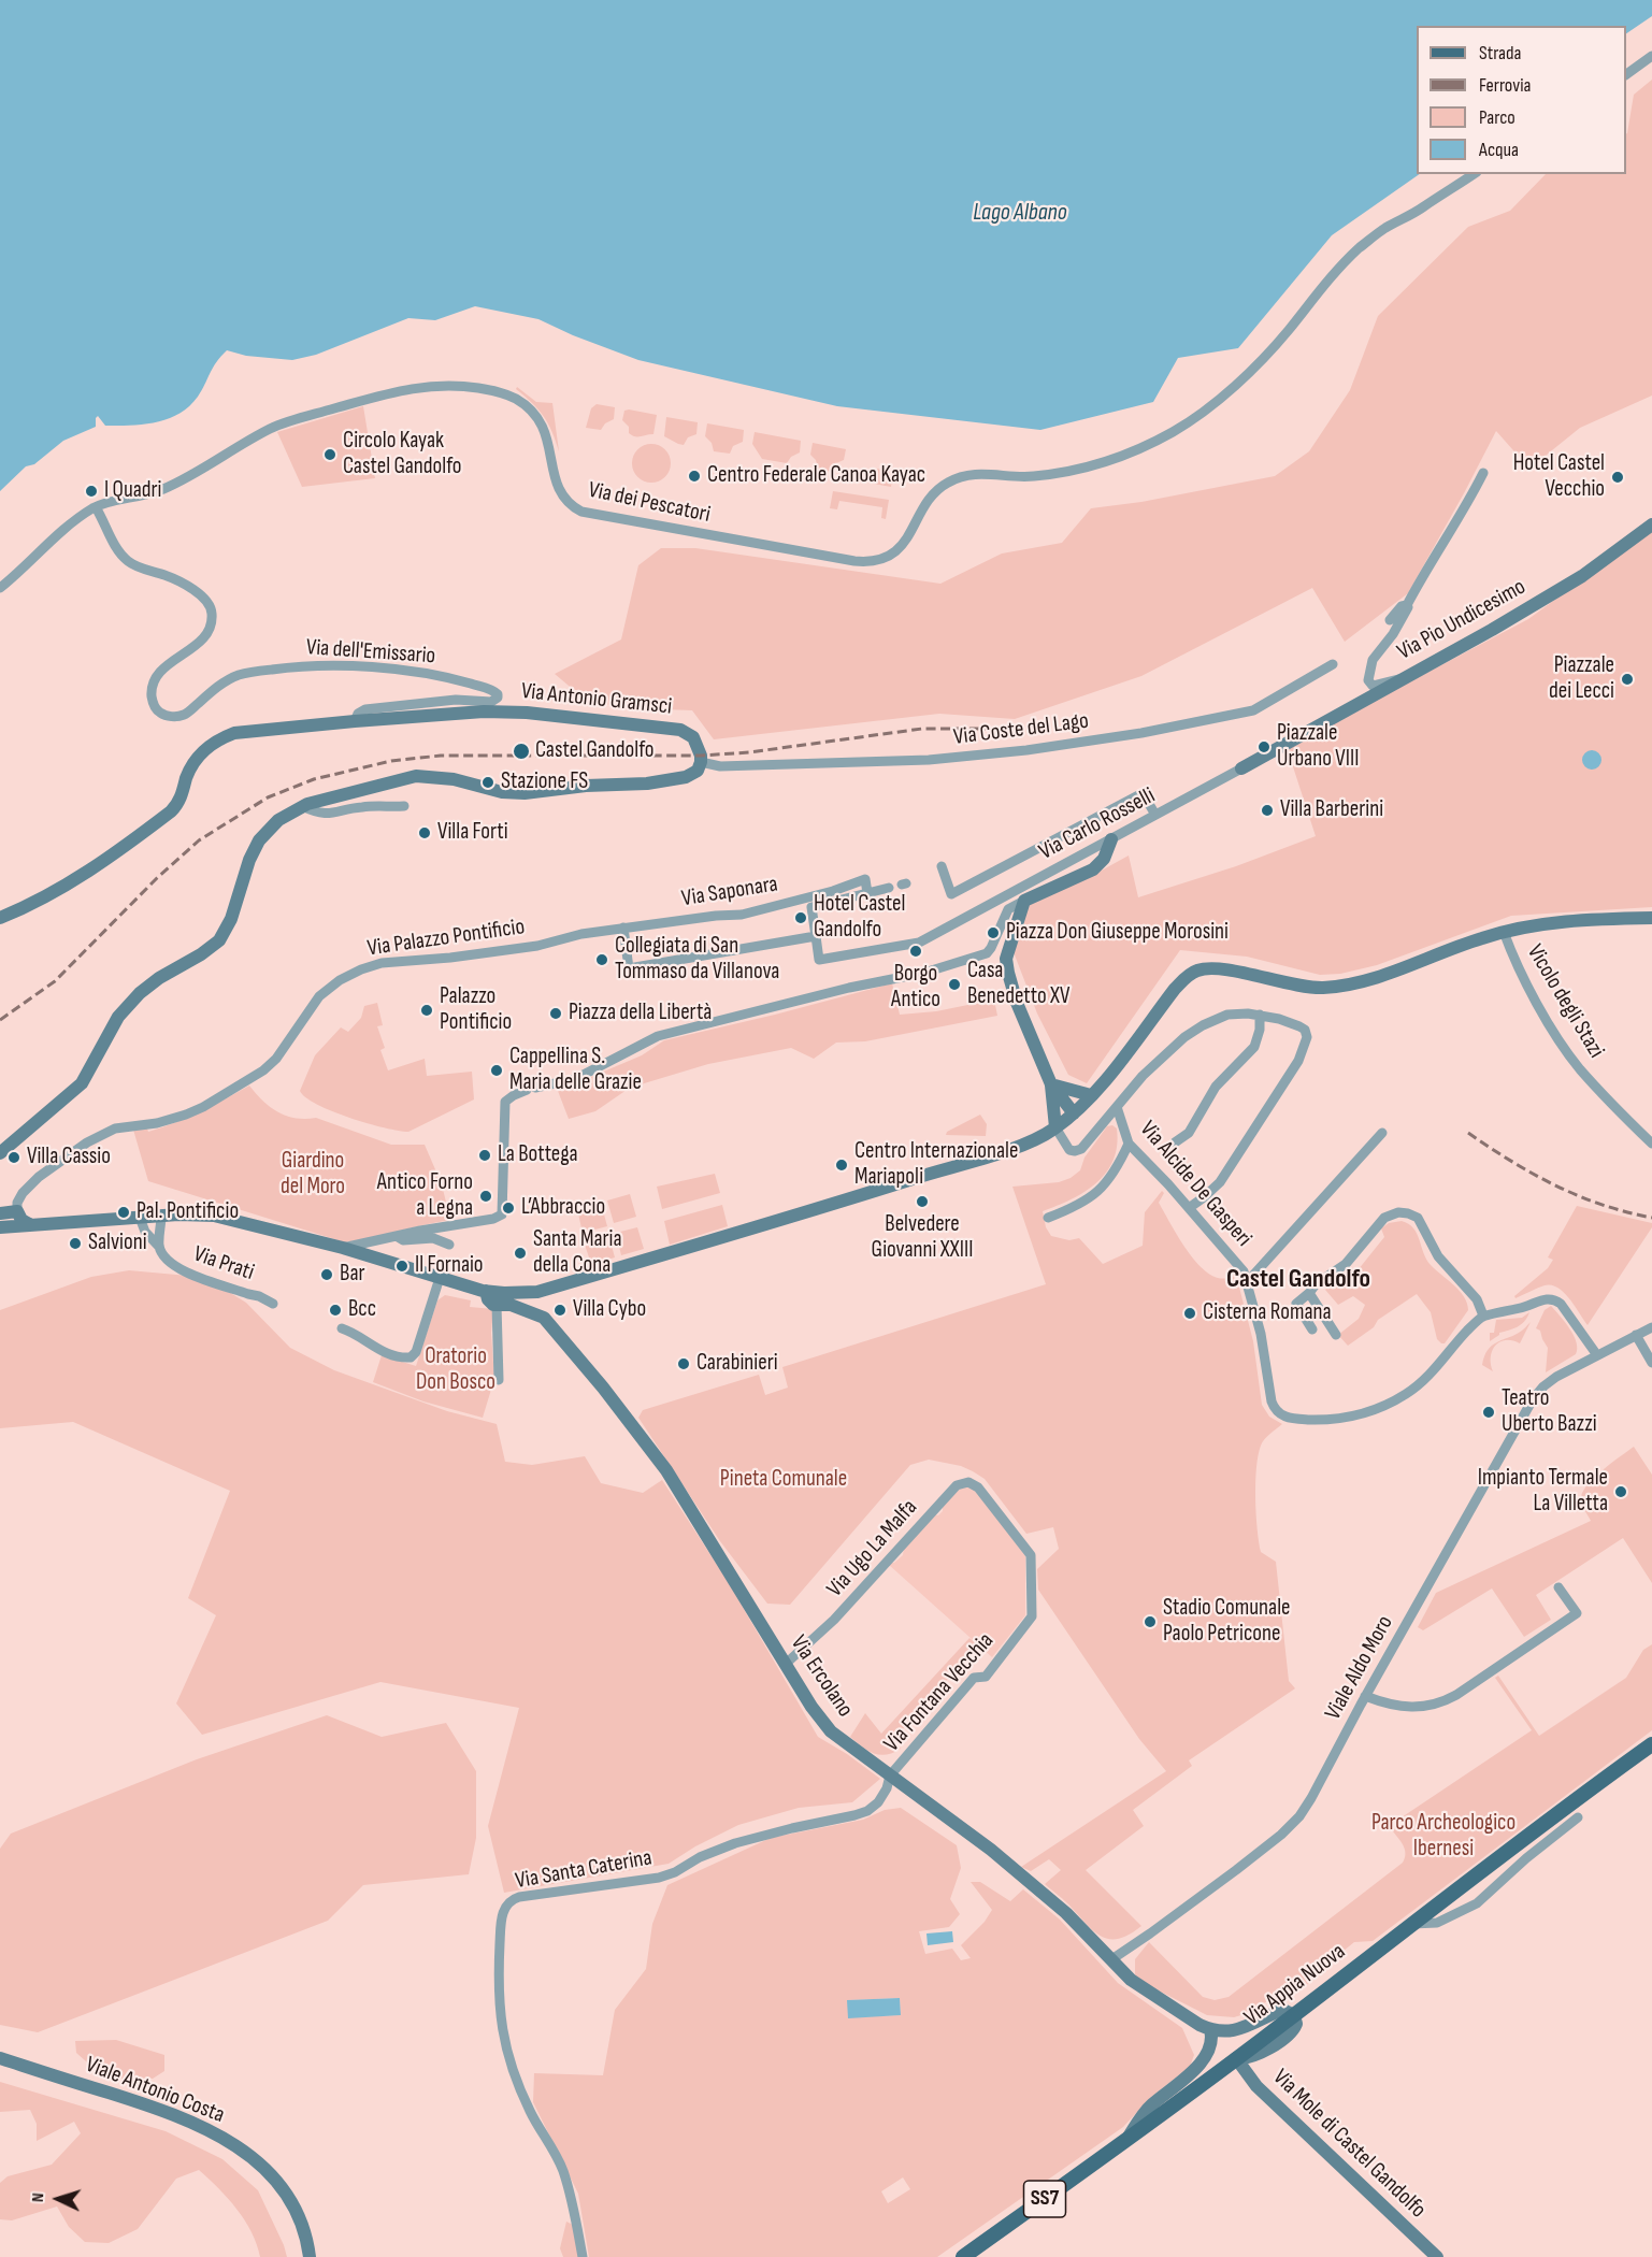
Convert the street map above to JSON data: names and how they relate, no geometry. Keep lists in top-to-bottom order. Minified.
{"streets":{"main road":["Via Appia Nuova","SS7"],"street":["Via dei Pescatori","Via Pio Undicesimo","Via dell'Emissario","Via Antonio Gramsci","Via Coste del Lago","Via Carlo Rosselli","Via Saponara","Via Palazzo Pontificio","Vicolo degli Stazi","Via Alcide De Gasperi","Via Prati","Via Ugo La Malfa","Viale Aldo Moro","Via Ercolano","Via Fontana Vecchia","Via Santa Caterina","Viale Antonio Costa","Via Mole di Castel Gandolfo"]},"crossings":[["Via dei Pescatori","Via dell'Emissario"],["Via Pio Undicesimo","Via Carlo Rosselli"],["Via dell'Emissario","Via Antonio Gramsci"],["Via Antonio Gramsci","Via Coste del Lago"],["Via Saponara","Via Palazzo Pontificio"],["Via Ugo La Malfa","Via Ercolano"],["Via Ugo La Malfa","Via Fontana Vecchia"],["Viale Aldo Moro","Via Ercolano"],["Via Ercolano","Via Fontana Vecchia"],["Via Ercolano","Via Santa Caterina"],["Via Fontana Vecchia","Via Santa Caterina"],["Via Appia Nuova","Via Mole di Castel Gandolfo"]],"districts":["Castel Gandolfo"],"water":["Lago Albano"],"parks":["Giardino del Moro","Oratorio Don Bosco","Pineta Comunale","Parco Archeologico Ibernesi"],"places":["Circolo Kayak Castel Gandolfo","Centro Federale Canoa Kayac","Hotel Castel Vecchio","I Quadri","Piazzale dei Lecci","Piazzale Urbano VIII","Castel Gandolfo","Stazione FS","Villa Barberini","Villa Forti","Hotel Castel Gandolfo","Piazza Don Giuseppe Morosini","Borgo Antico","Collegiata di San Tommaso da Villanova","Casa Benedetto XV","Palazzo Pontificio","Piazza della Libertà","Cappellina S. Maria delle Grazie","La Bottega","Villa Cassio","Centro Internazionale Mariapoli","Antico Forno a Legna","Belvedere Giovanni XXIII","L’Abbraccio","Pal. Pontificio","Salvioni","Santa Maria della Cona","Il Fornaio","Bar","Bcc","Villa Cybo","Cisterna Romana","Carabinieri","Teatro Uberto Bazzi","Impianto Termale La Villetta","Stadio Comunale Paolo Petricone"],"legend":["Strada","Ferrovia","Parco","Acqua"],"north":"left"}
